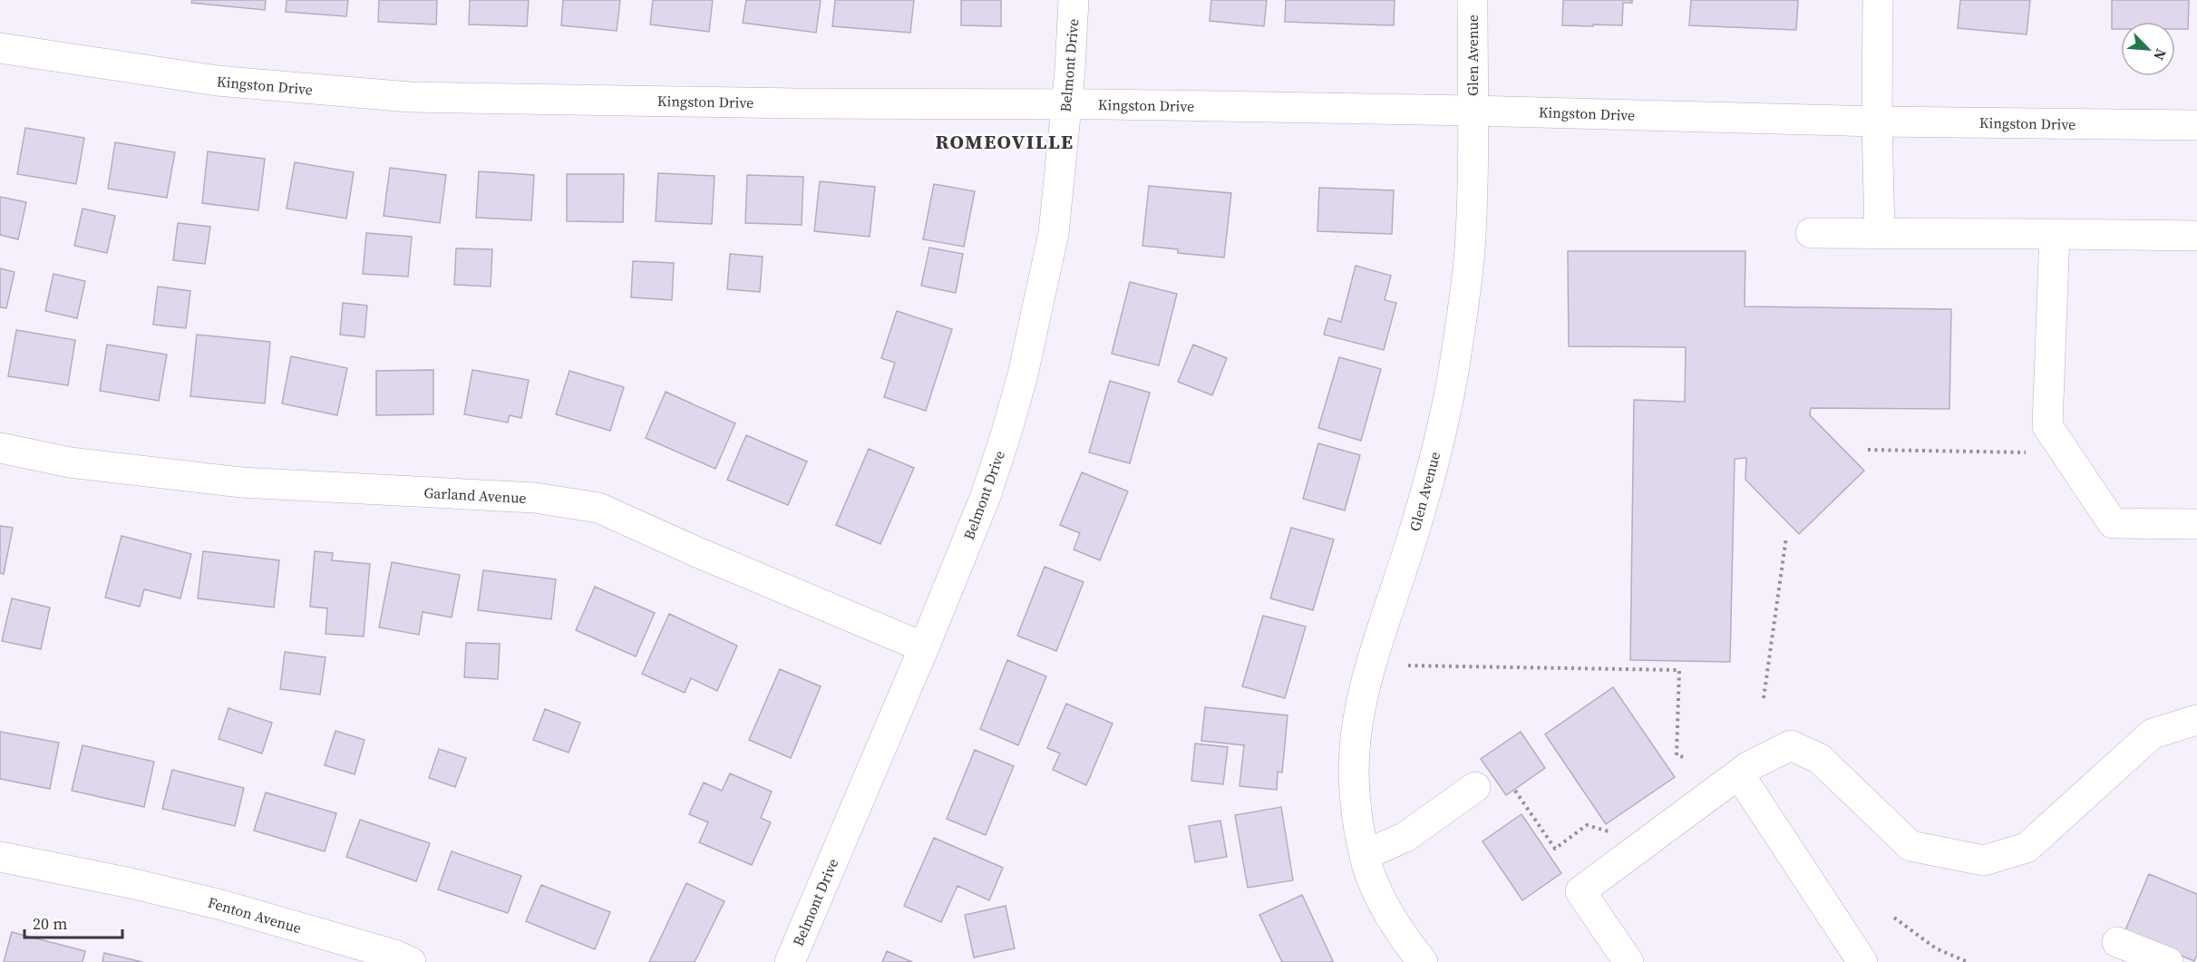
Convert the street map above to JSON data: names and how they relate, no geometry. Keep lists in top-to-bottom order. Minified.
{"streets":{"street":["Glen Avenue","Belmont Drive","Kingston Drive","Garland Avenue","Fenton Avenue"]},"crossings":[["Glen Avenue","Kingston Drive"],["Belmont Drive","Kingston Drive"],["Belmont Drive","Garland Avenue"]],"districts":["ROMEOVILLE"],"scale_bar":"20 m","north":"bottom right"}
